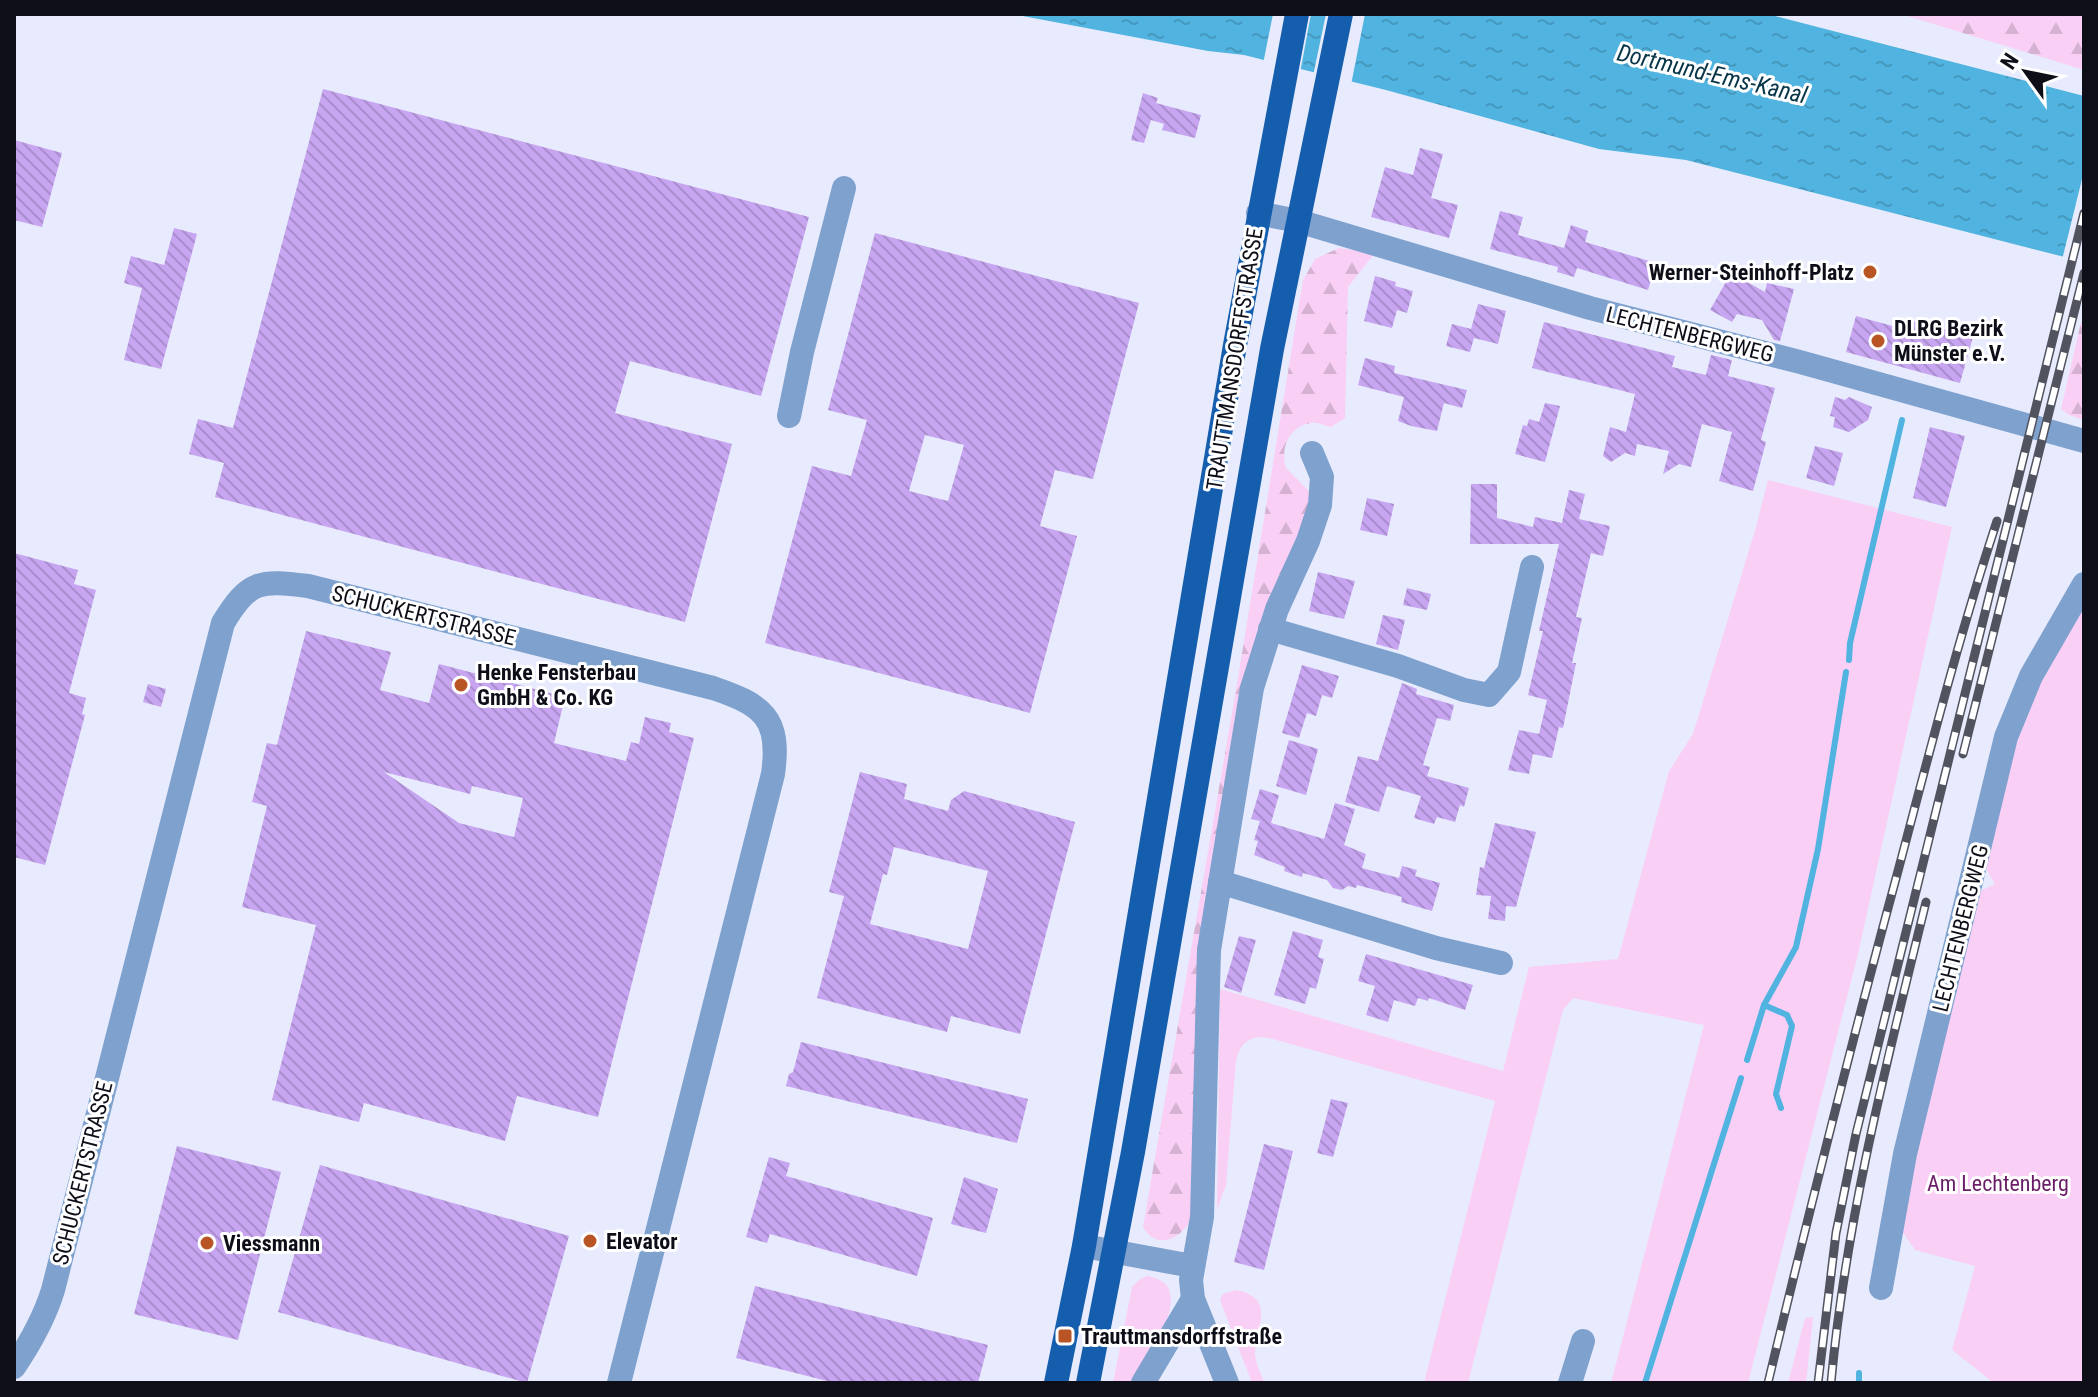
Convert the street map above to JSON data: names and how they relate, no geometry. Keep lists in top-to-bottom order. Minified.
{"streets":{"main road":["TRAUTTMANSDORFFSTRASSE"],"street":["LECHTENBERGWEG","SCHUCKERTSTRASSE"]},"crossings":[["LECHTENBERGWEG","TRAUTTMANSDORFFSTRASSE"]],"water":["Dortmund-Ems-Kanal"],"parks":["Am Lechtenberg"],"places":{"other":["Werner-Steinhoff-Platz","DLRG Bezirk Münster e.V.","Henke Fensterbau GmbH & Co. KG","Elevator","Viessmann"],"transit":["Trauttmansdorffstraße"]},"north":"top left"}
